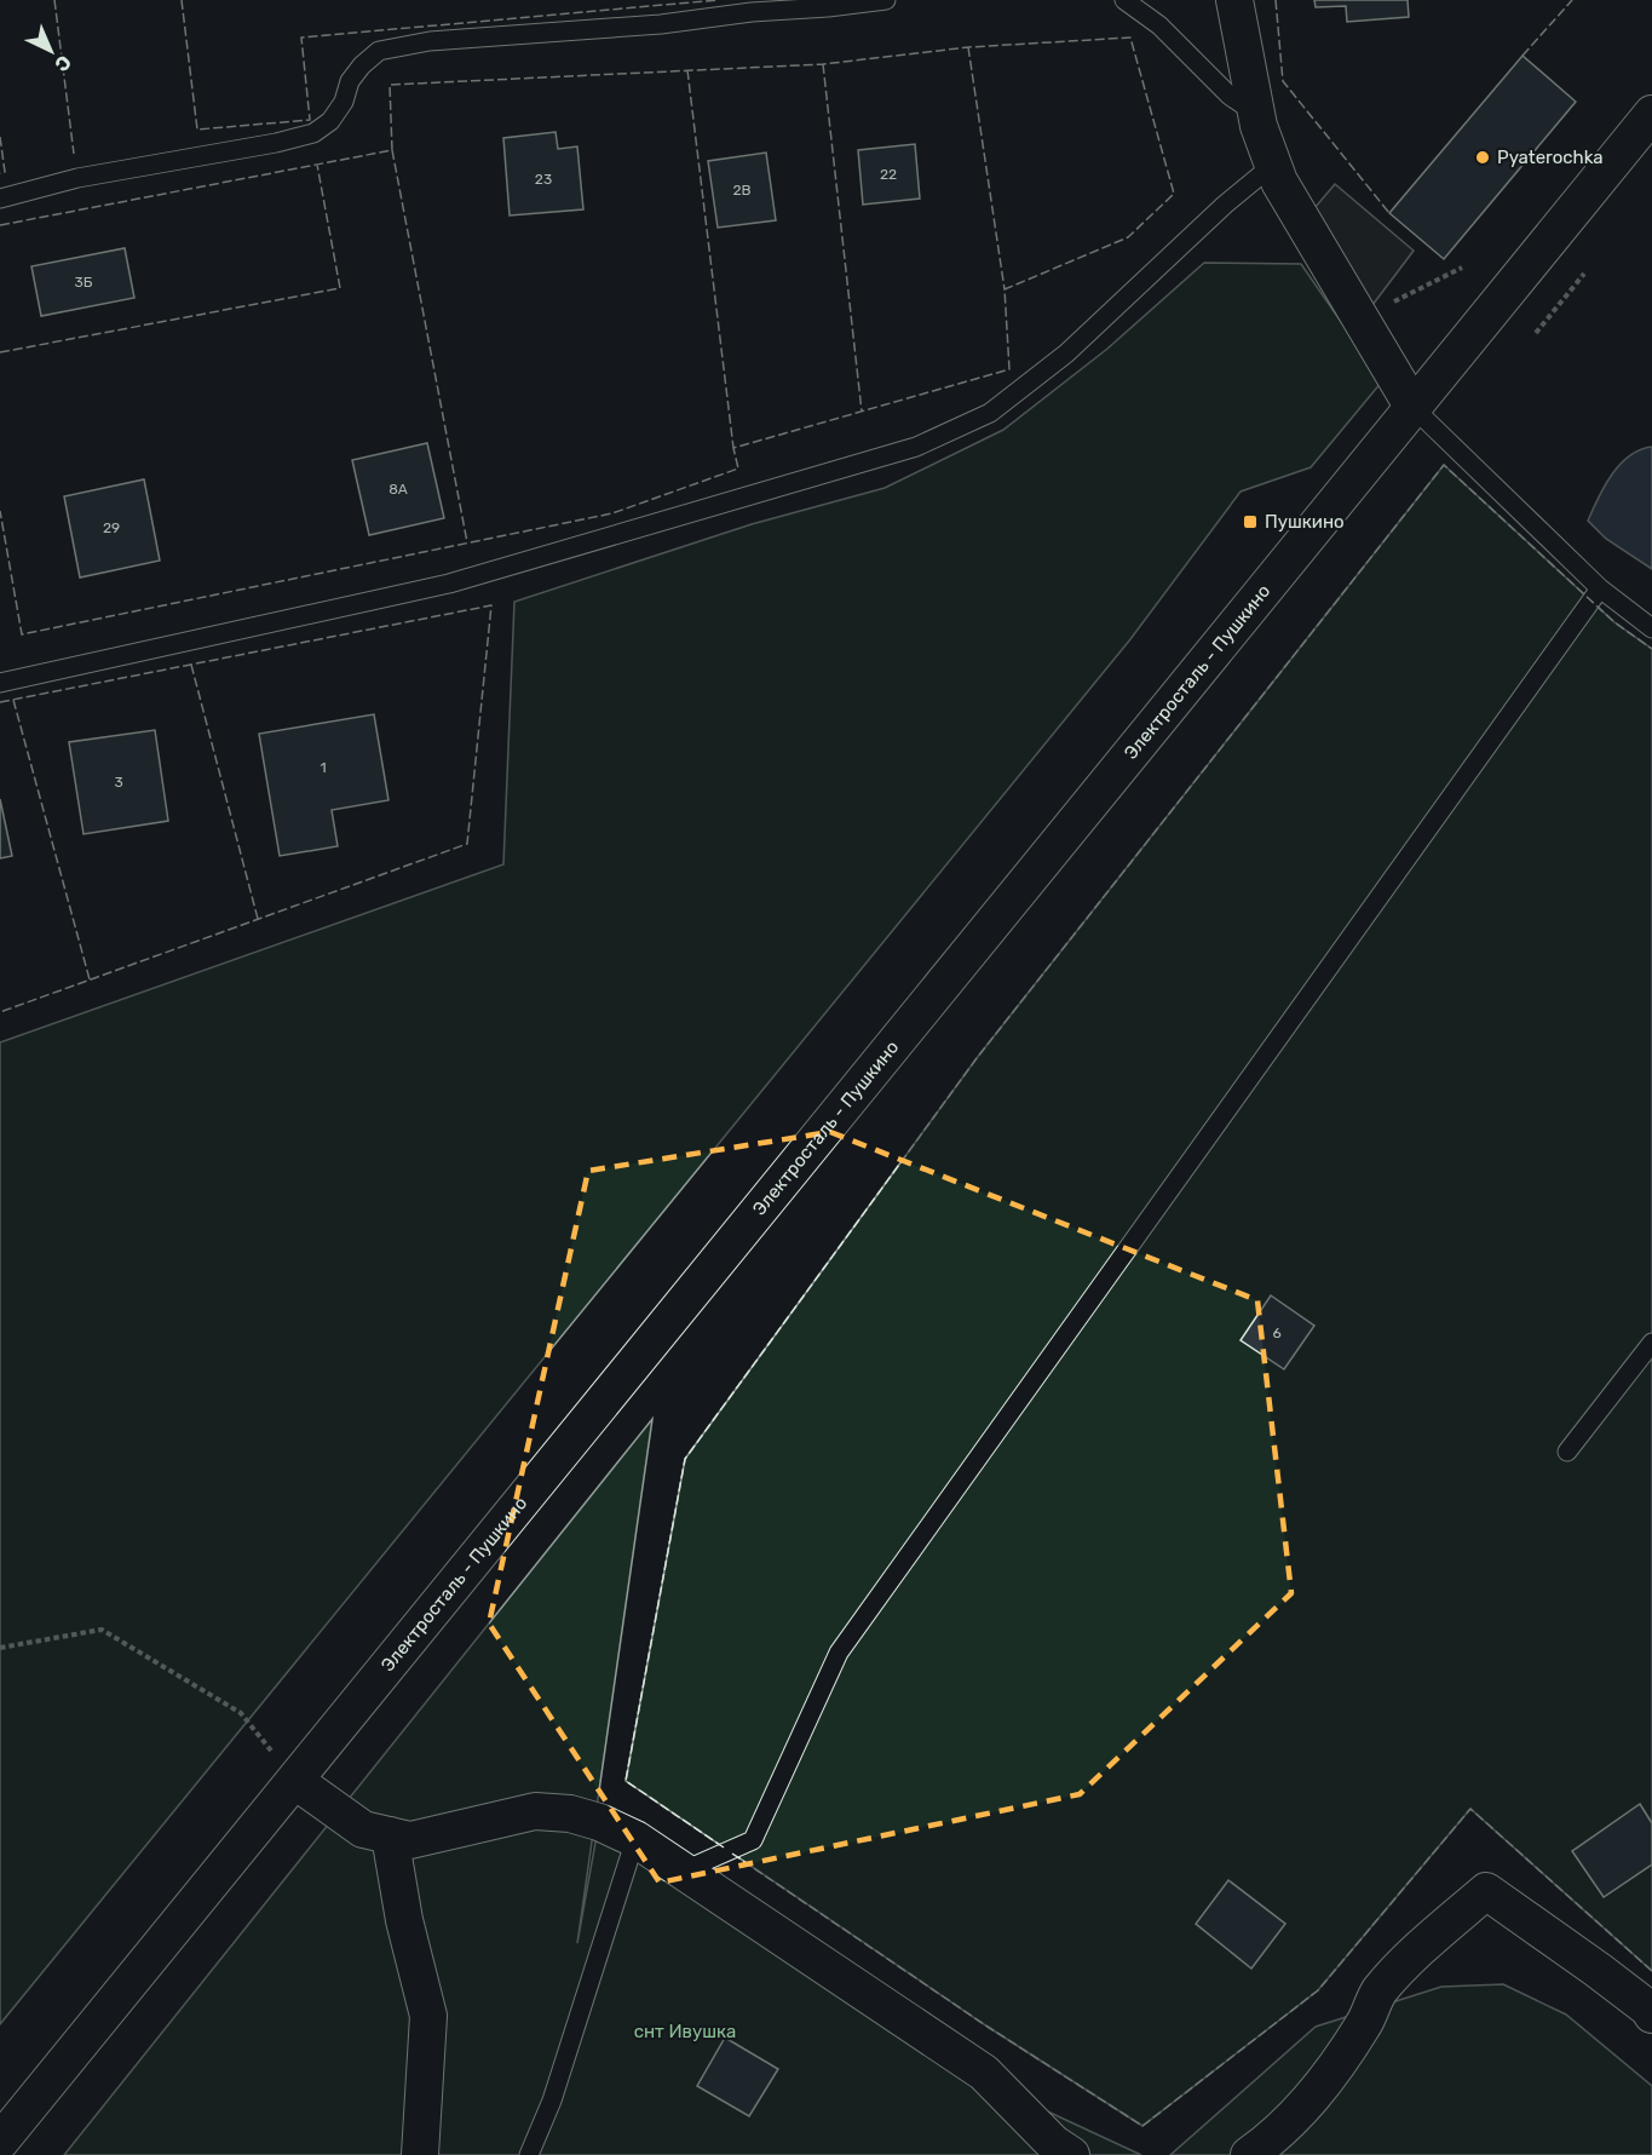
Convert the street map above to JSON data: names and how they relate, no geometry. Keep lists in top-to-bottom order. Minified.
{"streets":{"street":["Электросталь - Пушкино"]},"parks":["снт Ивушка"],"places":{"other":["Pyaterochka"],"transit":["Пушкино"]},"house_numbers":["22","23","2В","3Б","8А","29","1","3","6"],"north":"bottom right"}
